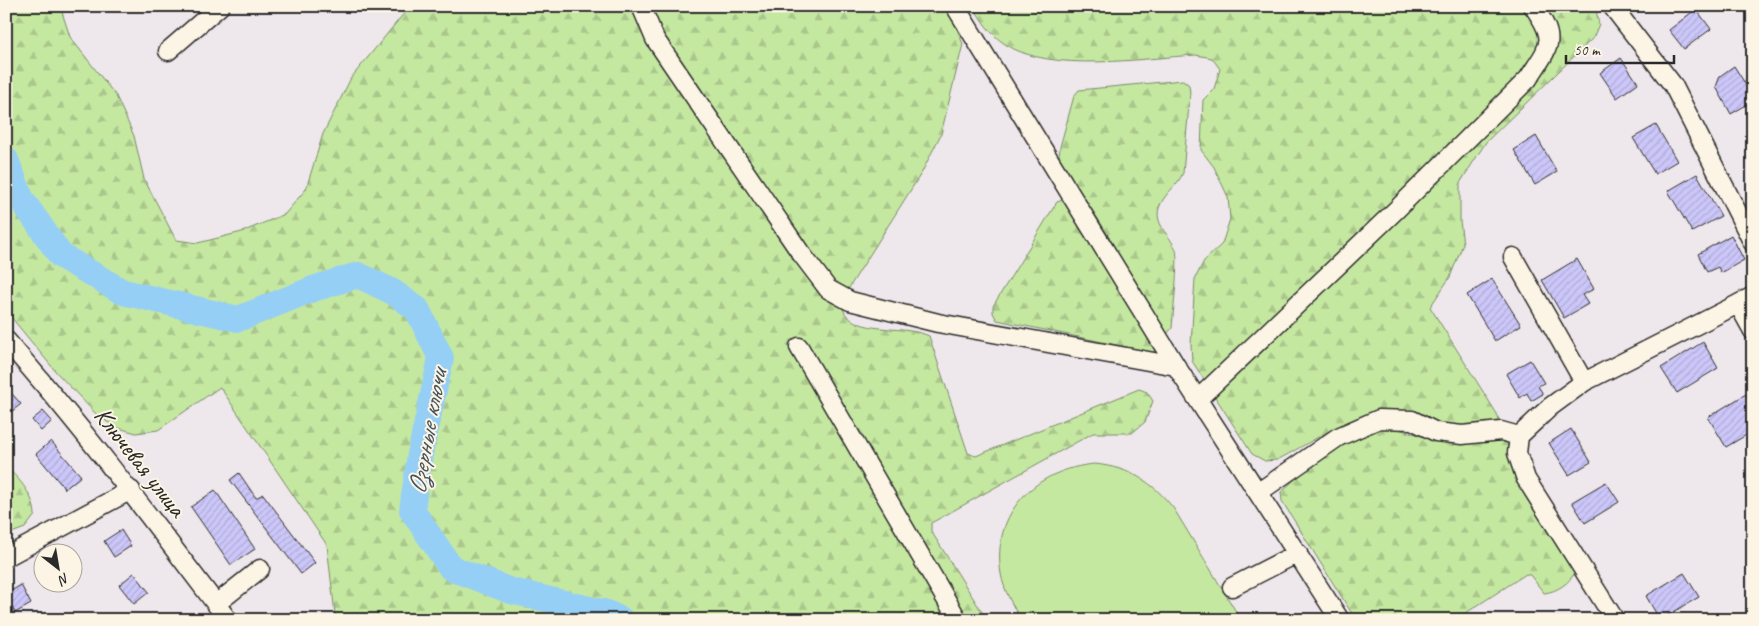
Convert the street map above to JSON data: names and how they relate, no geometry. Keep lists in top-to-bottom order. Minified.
{"streets":{"street":["Ключевая улица"]},"water":["Озерные ключи"],"scale_bar":"50 m","north":"bottom right"}
